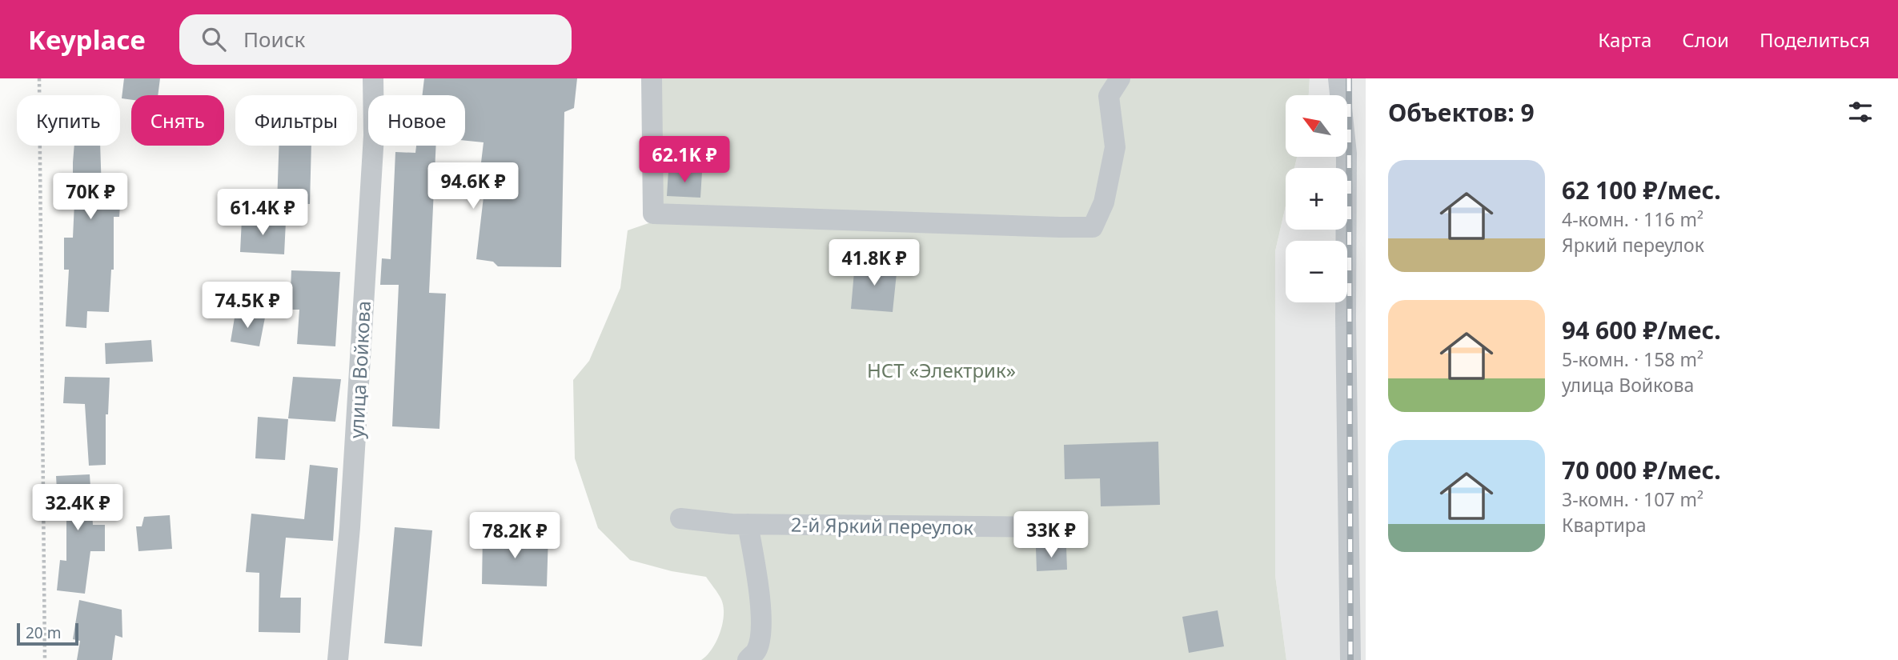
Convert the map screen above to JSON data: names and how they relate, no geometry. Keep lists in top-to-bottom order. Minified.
{"streets":{"street":["улица Войкова","2-й Яркий переулок"]},"parks":["НСТ «Электрик»"],"scale_bar":"20 m","north":"top left","page":{"header":"Keyplace","search":"Поиск","nav":["Карта","Слои","Поделиться"],"heading":"Объектов: 9","map_buttons":["+","−"],"chip":["Купить","Снять","Фильтры","Новое"],"price":["62.1K ₽","94.6K ₽","70K ₽","61.4K ₽","41.8K ₽","74.5K ₽","32.4K ₽","33K ₽","78.2K ₽"],"list":[{"name":"62 100 ₽/мес.","note":"4-комн. · 116 m² · Яркий переулок"},{"name":"94 600 ₽/мес.","note":"5-комн. · 158 m² · улица Войкова"},{"name":"70 000 ₽/мес.","note":"3-комн. · 107 m² · Квартира"}],"scale":"20 m"}}
